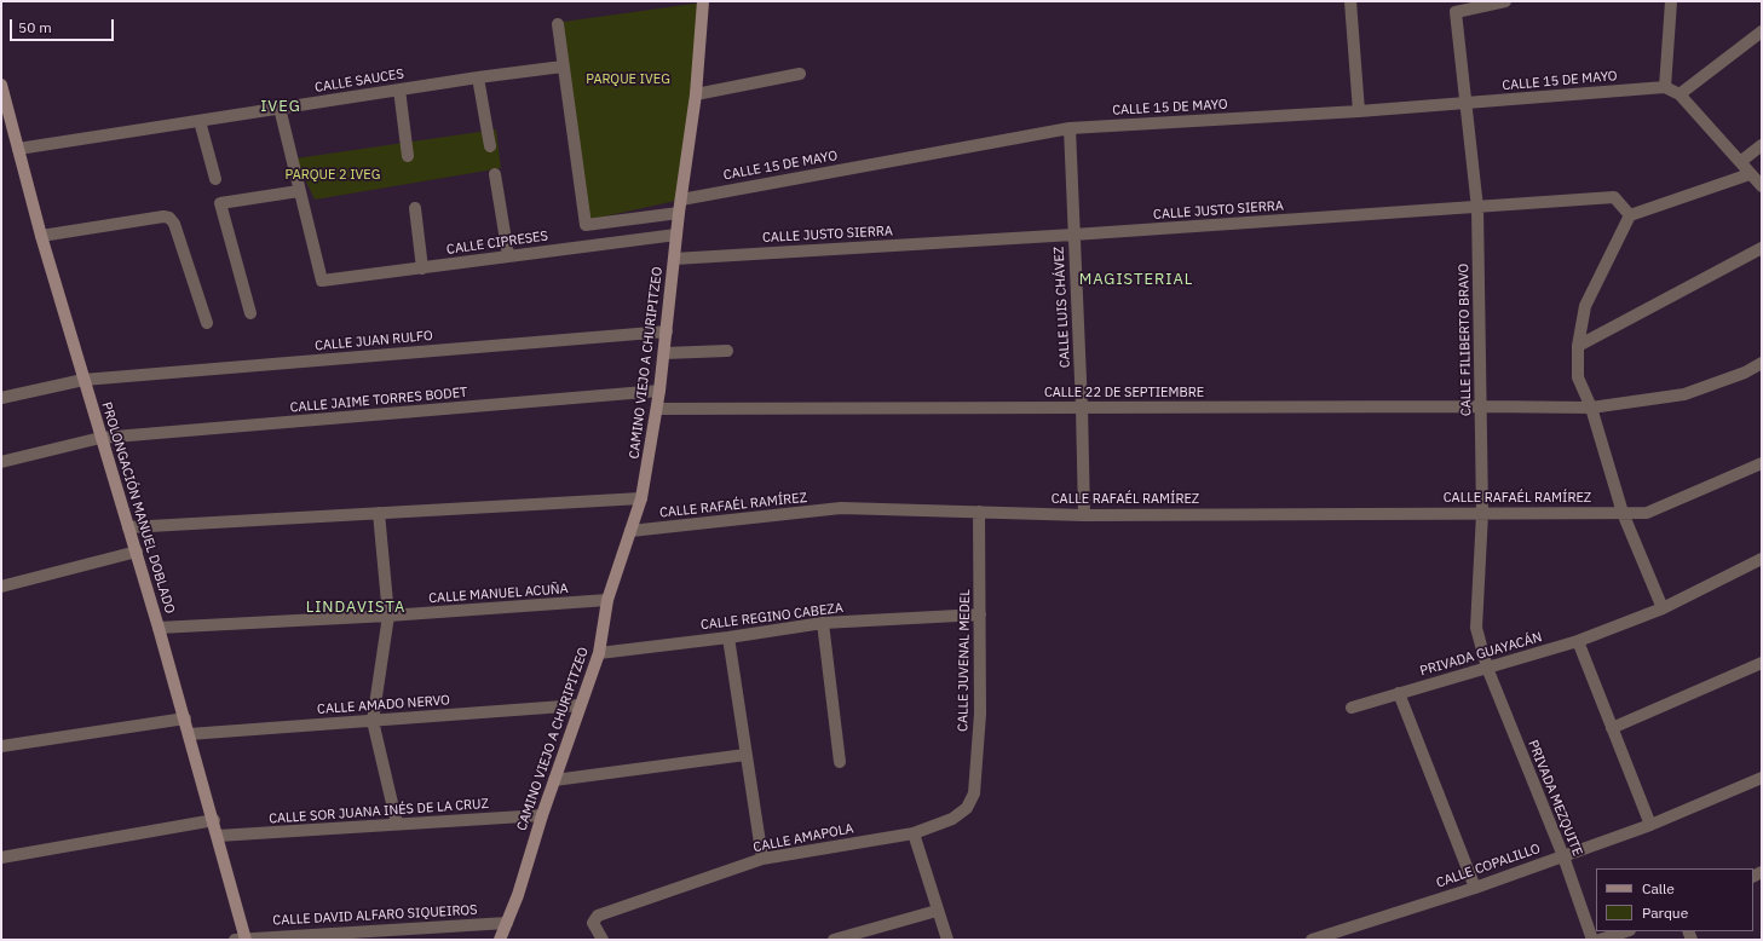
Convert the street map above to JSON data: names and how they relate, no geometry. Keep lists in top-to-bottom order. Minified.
{"streets":{"street":["CALLE SAUCES","CALLE 15 DE MAYO","CALLE JUSTO SIERRA","CALLE CIPRESES","CALLE LUIS CHÁVEZ","CALLE FILIBERTO BRAVO","CALLE JUAN RULFO","CAMINO VIEJO A CHURIPITZEO","CALLE 22 DE SEPTIEMBRE","CALLE JAIME TORRES BODET","CALLE RAFAÉL RAMÍREZ","PROLONGACIÓN MANUEL DOBLADO","CALLE MANUEL ACUÑA","CALLE REGINO CABEZA","PRIVADA GUAYACÁN","CALLE JUVENAL MEDEL","CALLE AMADO NERVO","PRIVADA MEZQUITE","CALLE SOR JUANA INÉS DE LA CRUZ","CALLE AMAPOLA","CALLE COPALILLO","CALLE DAVID ALFARO SIQUEIROS"]},"crossings":[["CALLE SAUCES","PROLONGACIÓN MANUEL DOBLADO"],["CALLE 15 DE MAYO","CALLE LUIS CHÁVEZ"],["CALLE 15 DE MAYO","CALLE FILIBERTO BRAVO"],["CALLE 15 DE MAYO","CAMINO VIEJO A CHURIPITZEO"],["CALLE JUSTO SIERRA","CALLE LUIS CHÁVEZ"],["CALLE JUSTO SIERRA","CALLE FILIBERTO BRAVO"],["CALLE JUSTO SIERRA","CAMINO VIEJO A CHURIPITZEO"],["CALLE CIPRESES","CAMINO VIEJO A CHURIPITZEO"],["CALLE LUIS CHÁVEZ","CALLE 22 DE SEPTIEMBRE"],["CALLE LUIS CHÁVEZ","CALLE RAFAÉL RAMÍREZ"],["CALLE FILIBERTO BRAVO","CALLE 22 DE SEPTIEMBRE"],["CALLE FILIBERTO BRAVO","CALLE RAFAÉL RAMÍREZ"],["CALLE FILIBERTO BRAVO","PRIVADA GUAYACÁN"],["CALLE FILIBERTO BRAVO","PRIVADA MEZQUITE"],["CALLE JUAN RULFO","CAMINO VIEJO A CHURIPITZEO"],["CALLE JUAN RULFO","PROLONGACIÓN MANUEL DOBLADO"],["CAMINO VIEJO A CHURIPITZEO","CALLE 22 DE SEPTIEMBRE"],["CAMINO VIEJO A CHURIPITZEO","CALLE JAIME TORRES BODET"],["CAMINO VIEJO A CHURIPITZEO","CALLE RAFAÉL RAMÍREZ"],["CAMINO VIEJO A CHURIPITZEO","CALLE MANUEL ACUÑA"],["CAMINO VIEJO A CHURIPITZEO","CALLE REGINO CABEZA"],["CAMINO VIEJO A CHURIPITZEO","CALLE AMADO NERVO"],["CAMINO VIEJO A CHURIPITZEO","CALLE SOR JUANA INÉS DE LA CRUZ"],["CAMINO VIEJO A CHURIPITZEO","CALLE DAVID ALFARO SIQUEIROS"],["CALLE JAIME TORRES BODET","PROLONGACIÓN MANUEL DOBLADO"],["CALLE RAFAÉL RAMÍREZ","CALLE JUVENAL MEDEL"],["PROLONGACIÓN MANUEL DOBLADO","CALLE MANUEL ACUÑA"],["PROLONGACIÓN MANUEL DOBLADO","CALLE AMADO NERVO"],["PROLONGACIÓN MANUEL DOBLADO","CALLE SOR JUANA INÉS DE LA CRUZ"],["PROLONGACIÓN MANUEL DOBLADO","CALLE DAVID ALFARO SIQUEIROS"],["CALLE REGINO CABEZA","CALLE JUVENAL MEDEL"],["PRIVADA GUAYACÁN","PRIVADA MEZQUITE"],["CALLE JUVENAL MEDEL","CALLE AMAPOLA"],["PRIVADA MEZQUITE","CALLE COPALILLO"]],"districts":["IVEG","MAGISTERIAL","LINDAVISTA"],"parks":["PARQUE IVEG","PARQUE 2 IVEG"],"legend":["Calle","Parque"],"scale_bar":"50 m"}
